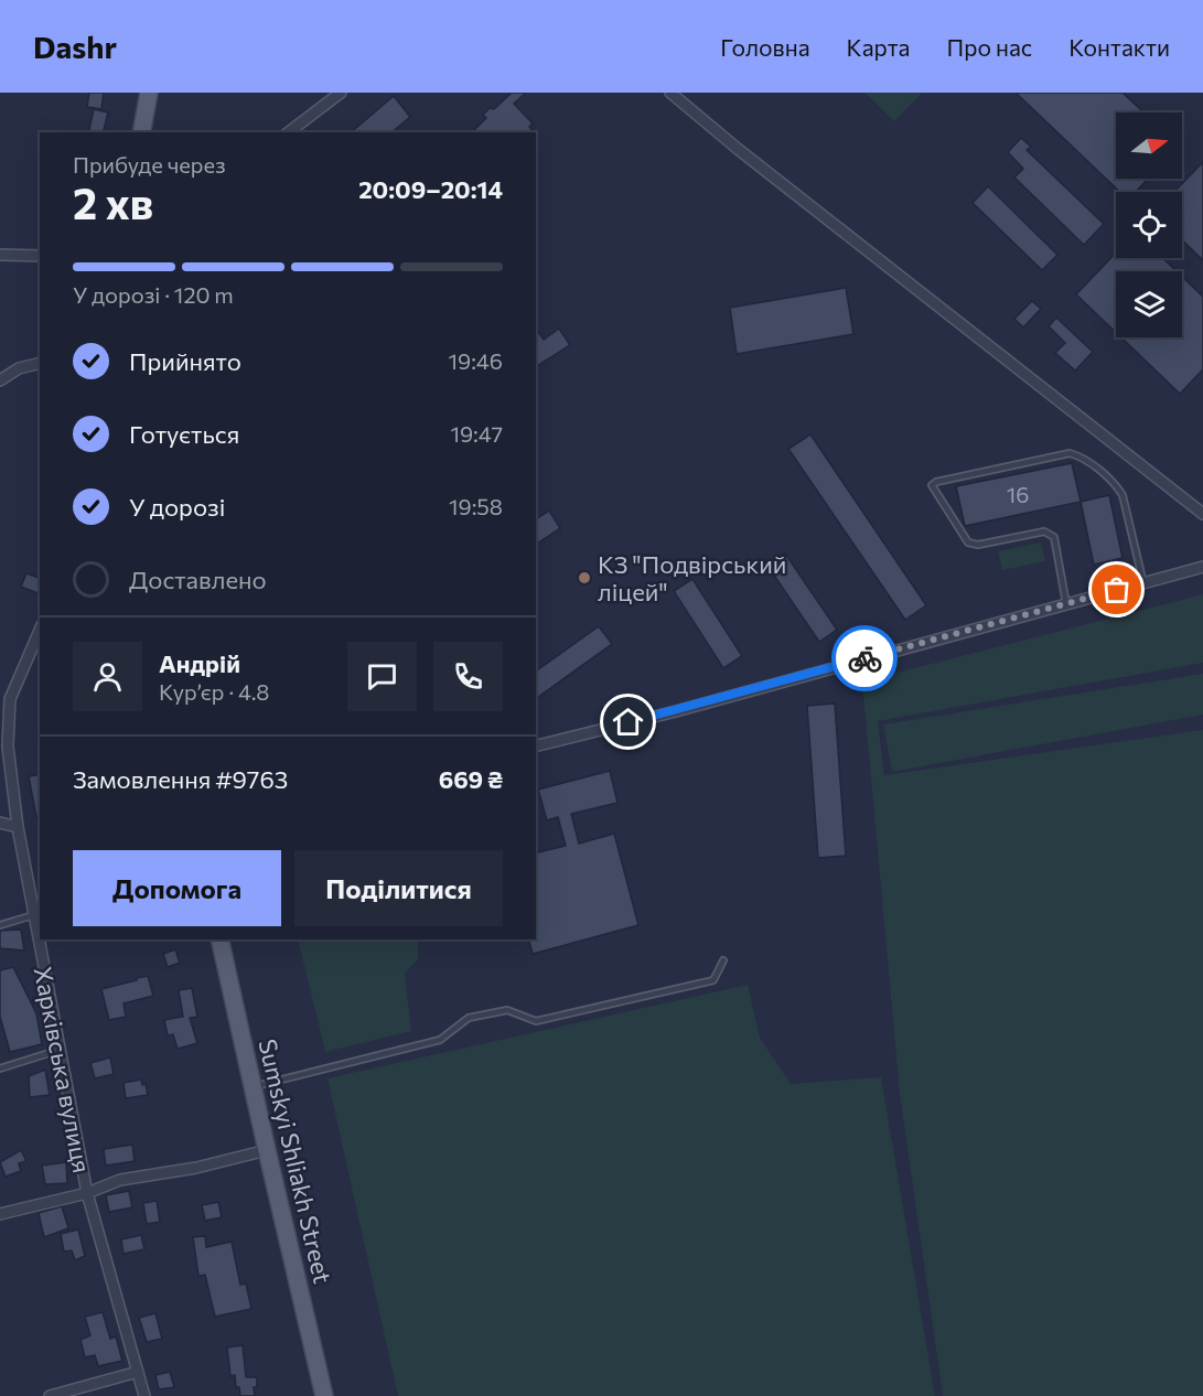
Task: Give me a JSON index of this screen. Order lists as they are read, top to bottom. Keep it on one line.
{"streets":{"main road":["Sumskyi Shliakh Street"],"street":["Харківська вулиця"]},"places":["КЗ \"Подвірський ліцей\""],"house_numbers":["16"],"north":"right","page":{"header":"Dashr","nav":["Головна","Карта","Про нас","Контакти"],"heading":["2 хв","Прибуде через","20:09–20:14"],"panel":["Андрій","Кур’єр · 4.8","Замовлення #9763","669 ₴"],"bar":"У дорозі · 120 m","list":[["Прийнято","19:46"],["Готується","19:47"],["У дорозі","19:58"],"Доставлено"],"buttons":["Допомога","Поділитися"]}}
